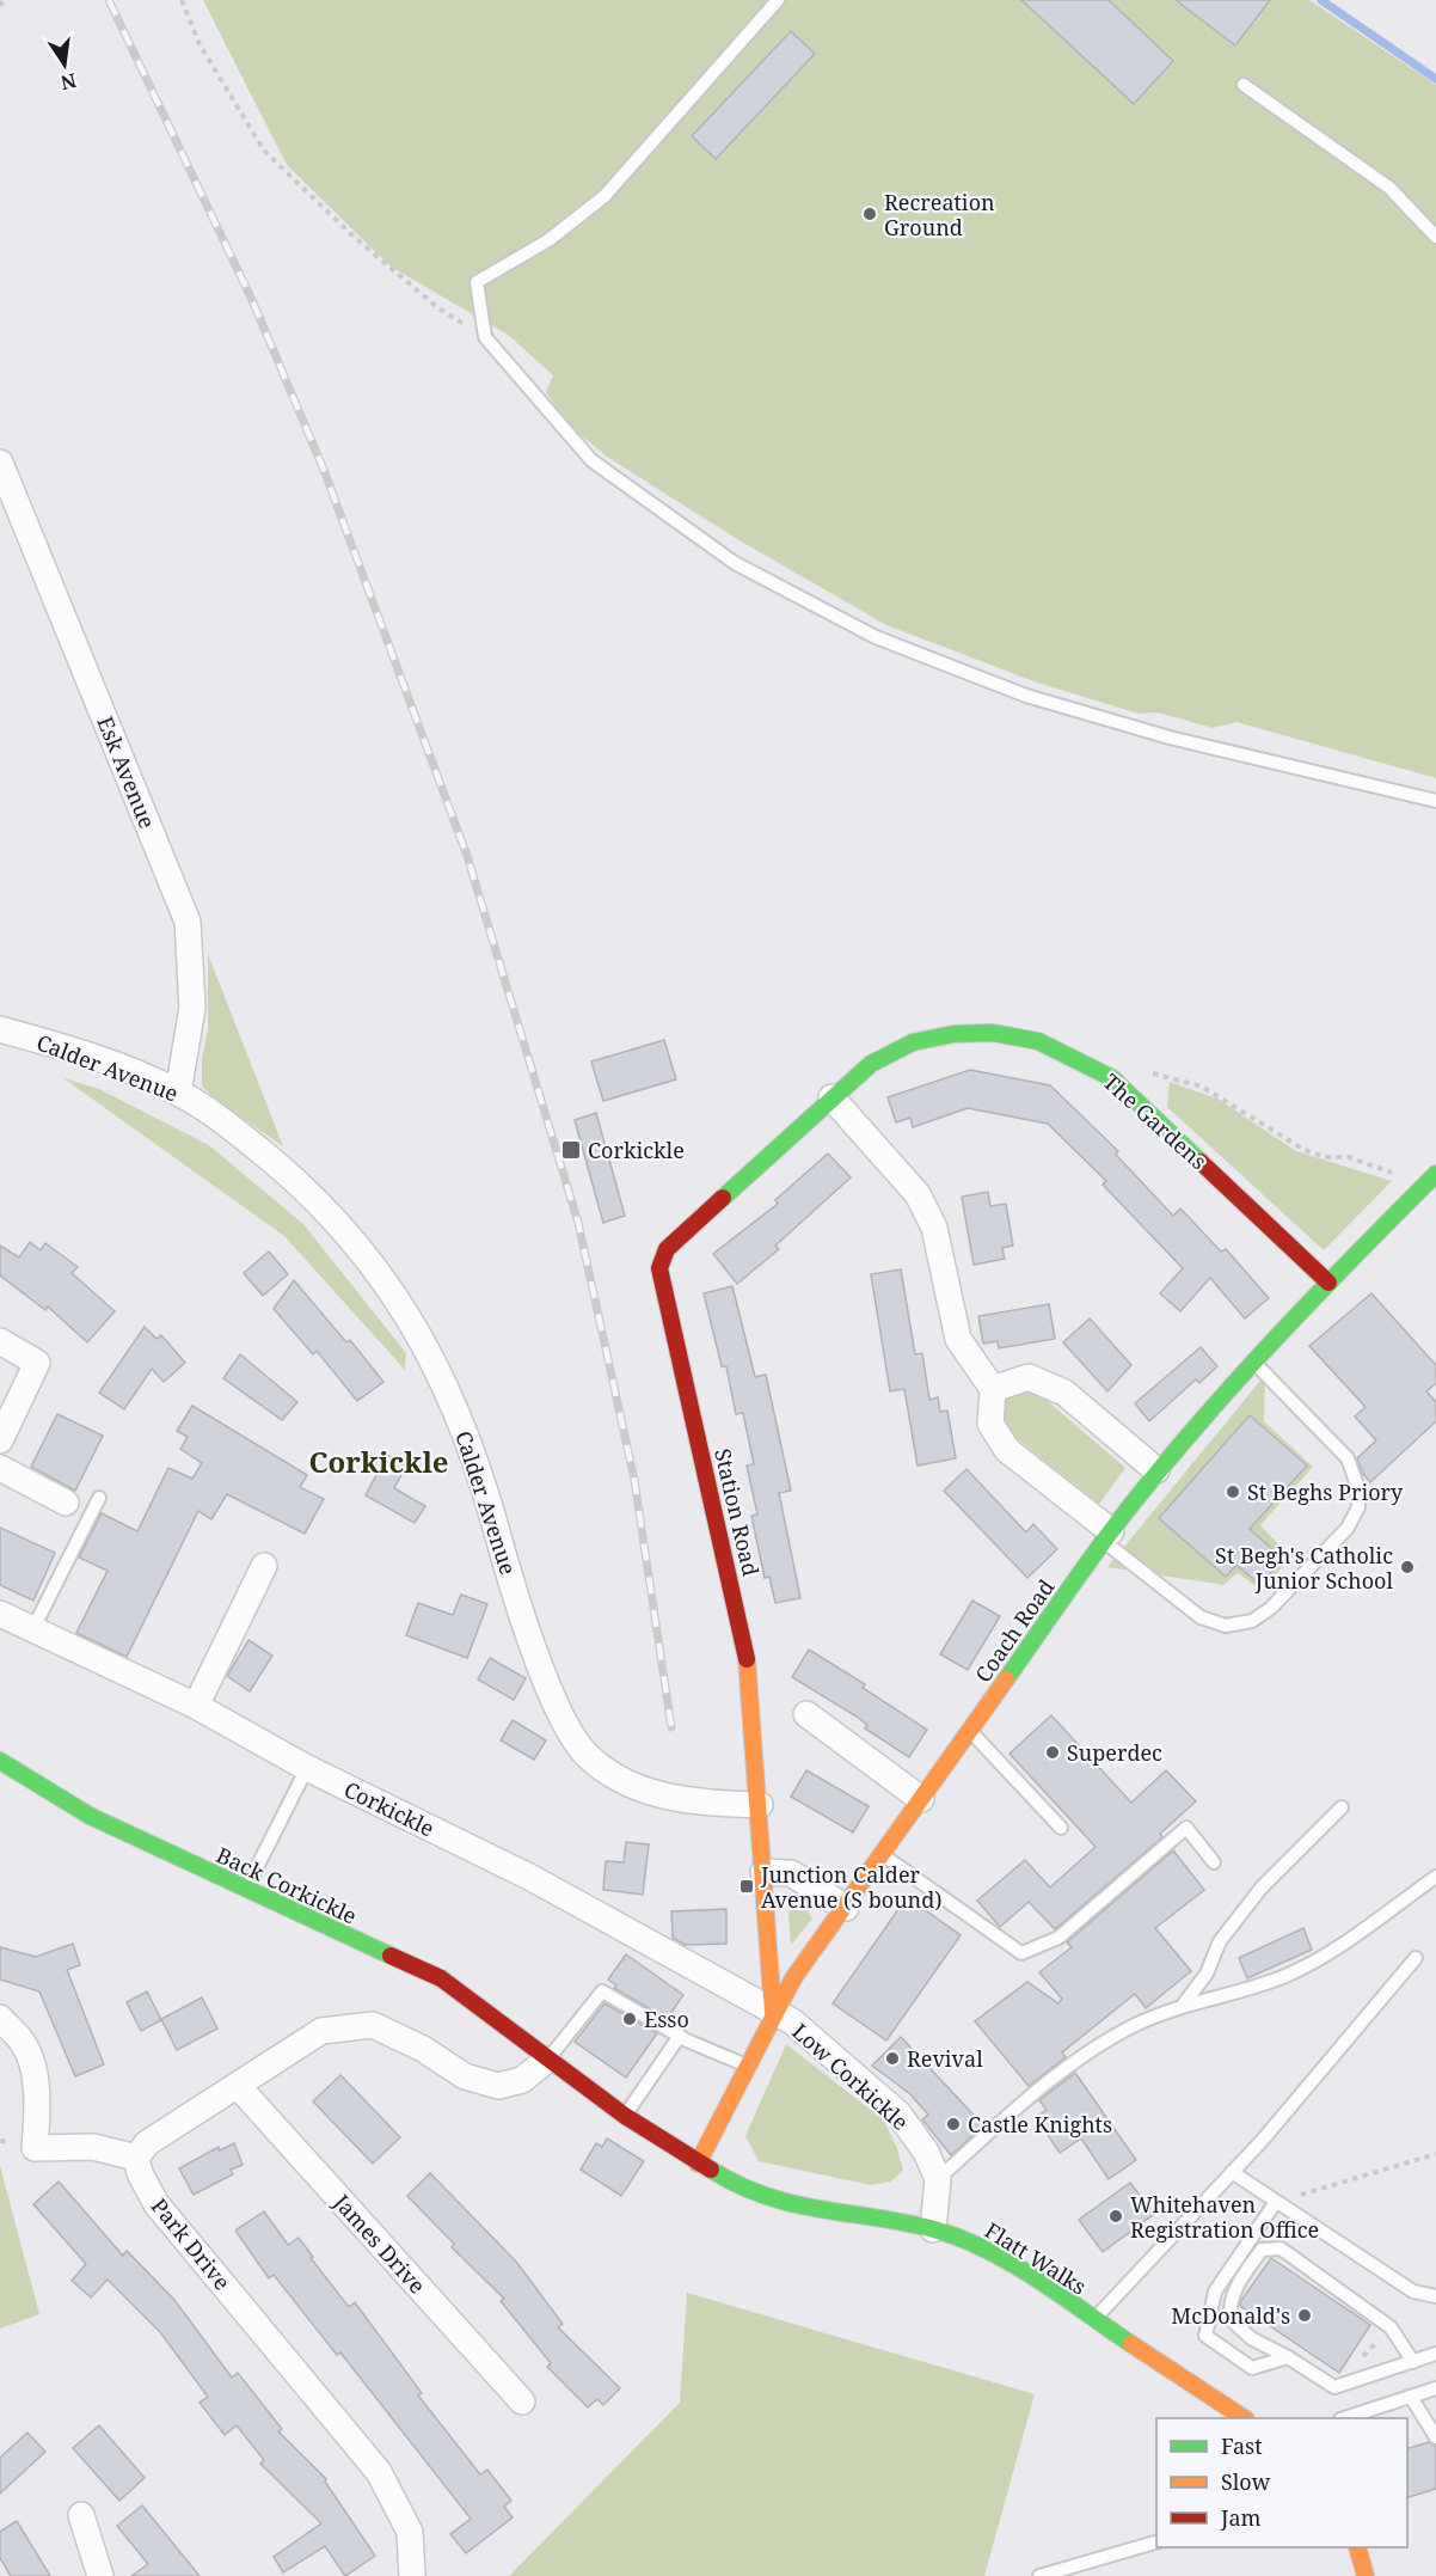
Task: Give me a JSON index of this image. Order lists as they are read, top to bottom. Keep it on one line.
{"streets":{"street":["Esk Avenue","Calder Avenue","The Gardens","Station Road","Coach Road","Corkickle","Back Corkickle","Low Corkickle","Park Drive","James Drive","Flatt Walks"]},"crossings":[["Esk Avenue","Calder Avenue"],["Calder Avenue","Station Road"],["The Gardens","Station Road"],["The Gardens","Coach Road"],["Station Road","Coach Road"],["Station Road","Corkickle"],["Station Road","Low Corkickle"],["Coach Road","Corkickle"],["Coach Road","Low Corkickle"],["Coach Road","Flatt Walks"],["Corkickle","Low Corkickle"],["Low Corkickle","Flatt Walks"]],"districts":["Corkickle"],"places":{"other":["Recreation Ground","St Beghs Priory","St Begh's Catholic Junior School","Superdec","Esso","Revival","Castle Knights","Whitehaven Registration Office","McDonald's"],"transit":["Corkickle","Junction Calder Avenue (S bound)"]},"legend":["Fast","Slow","Jam"],"north":"bottom"}
